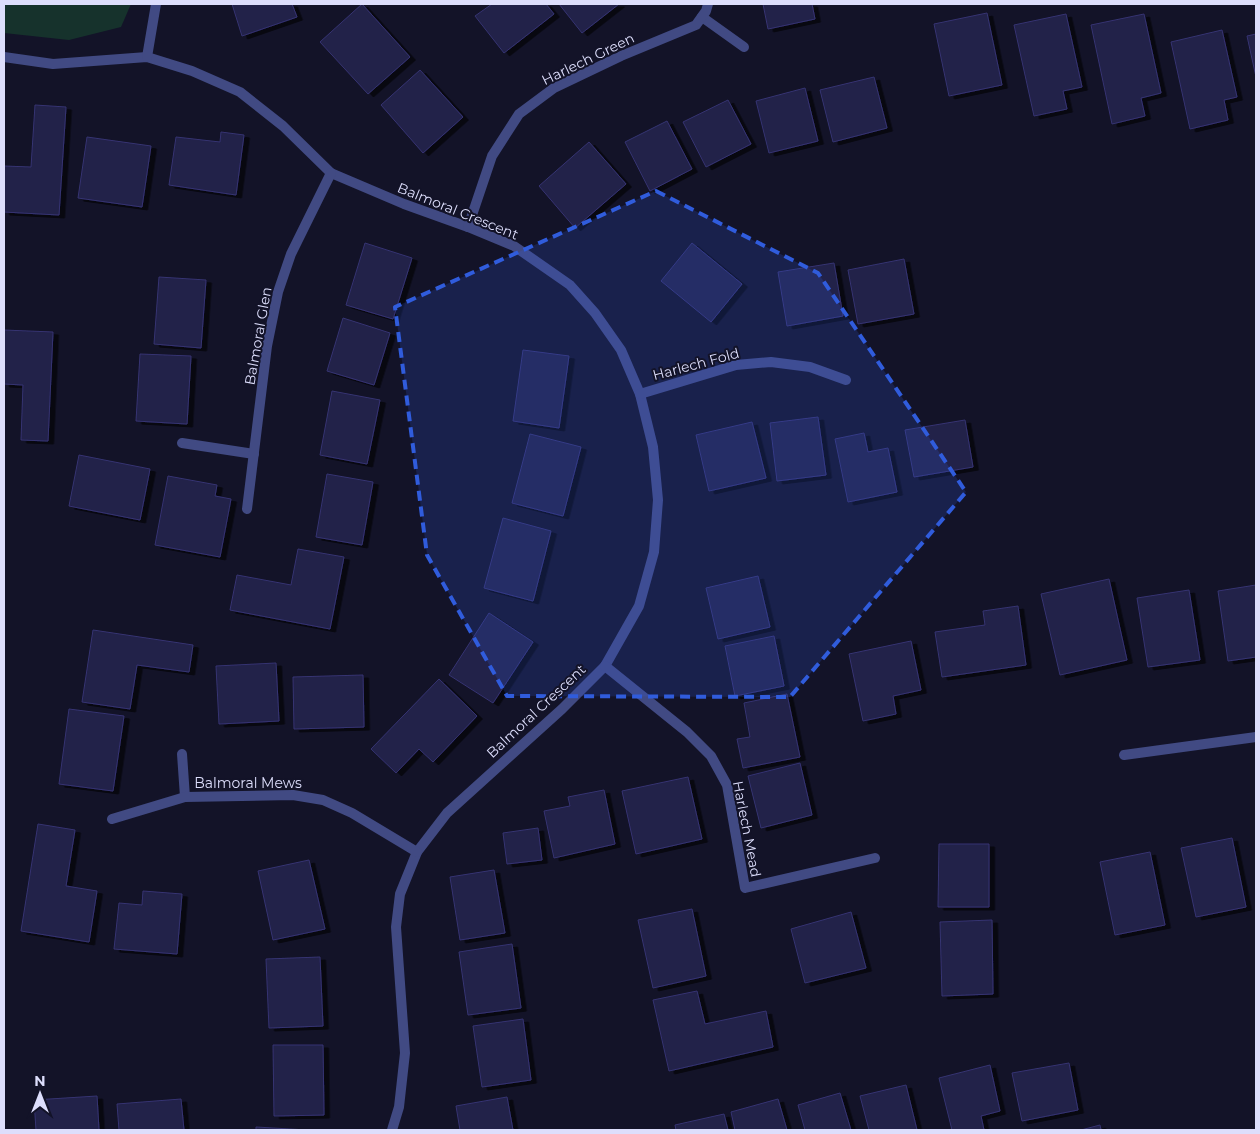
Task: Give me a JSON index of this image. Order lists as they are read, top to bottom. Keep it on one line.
{"streets":{"street":["Harlech Green","Balmoral Crescent","Balmoral Glen","Harlech Fold","Balmoral Mews","Harlech Mead"]},"crossings":[["Harlech Green","Balmoral Crescent"],["Balmoral Crescent","Balmoral Glen"],["Balmoral Crescent","Harlech Fold"],["Balmoral Crescent","Balmoral Mews"],["Balmoral Crescent","Harlech Mead"]],"north":"top"}
